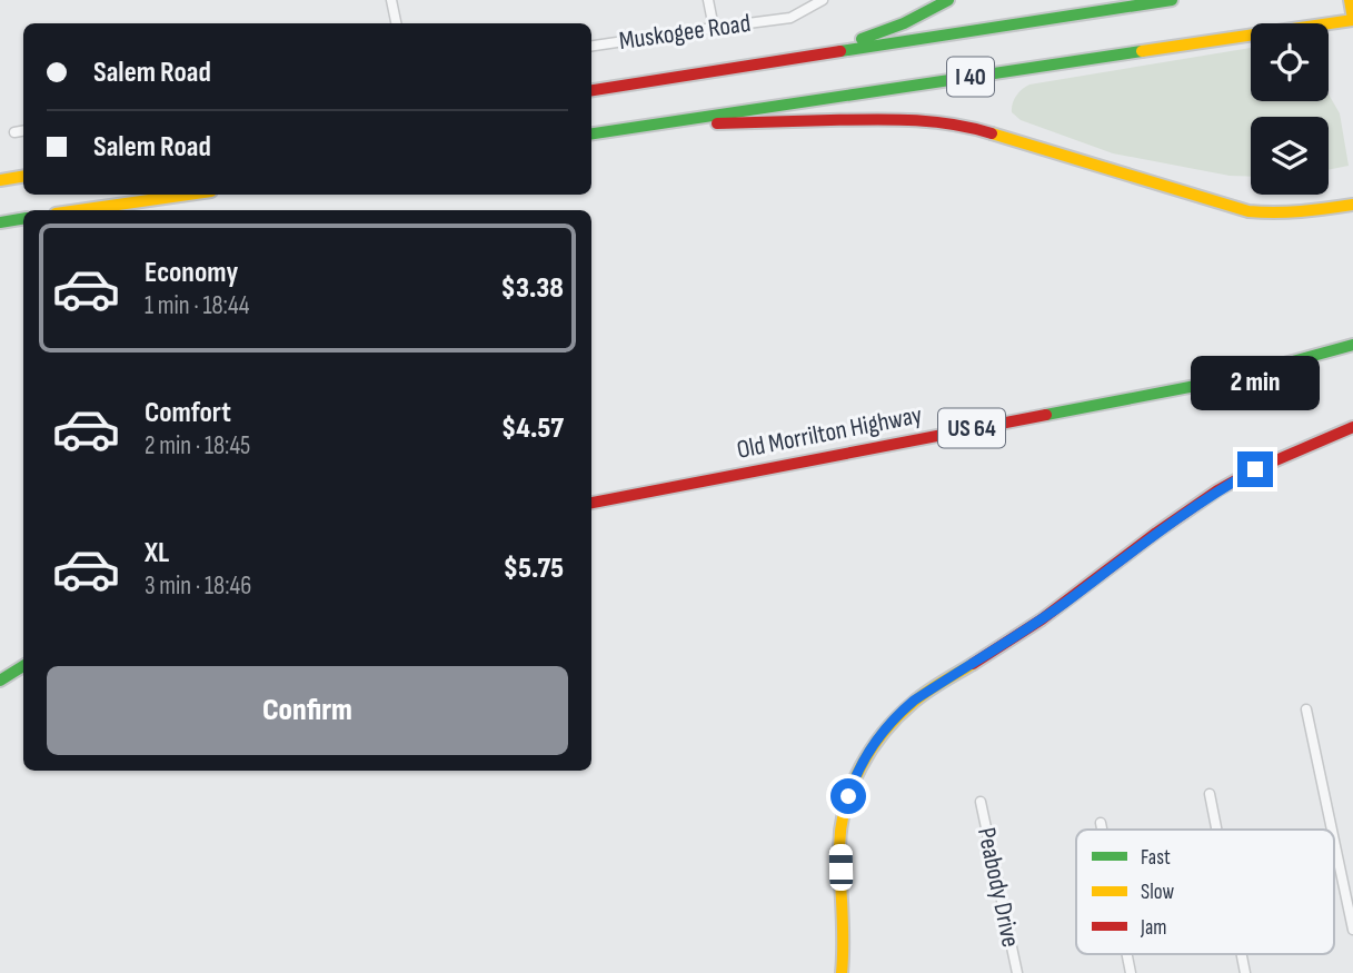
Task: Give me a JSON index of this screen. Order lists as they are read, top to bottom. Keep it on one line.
{"streets":{"main road":["I 40","US 64","Old Morrilton Highway"],"street":["Muskogee Road","Peabody Drive"]},"legend":["Fast","Slow","Jam"],"page":{"banner":["Salem Road","Salem Road"],"list":[{"name":"Economy","note":"1 min · 18:44","value":"$3.38"},{"name":"Comfort","note":"2 min · 18:45","value":"$4.57"},{"name":"XL","note":"3 min · 18:46","value":"$5.75"}],"bubble":"2 min","buttons":"Confirm"}}
